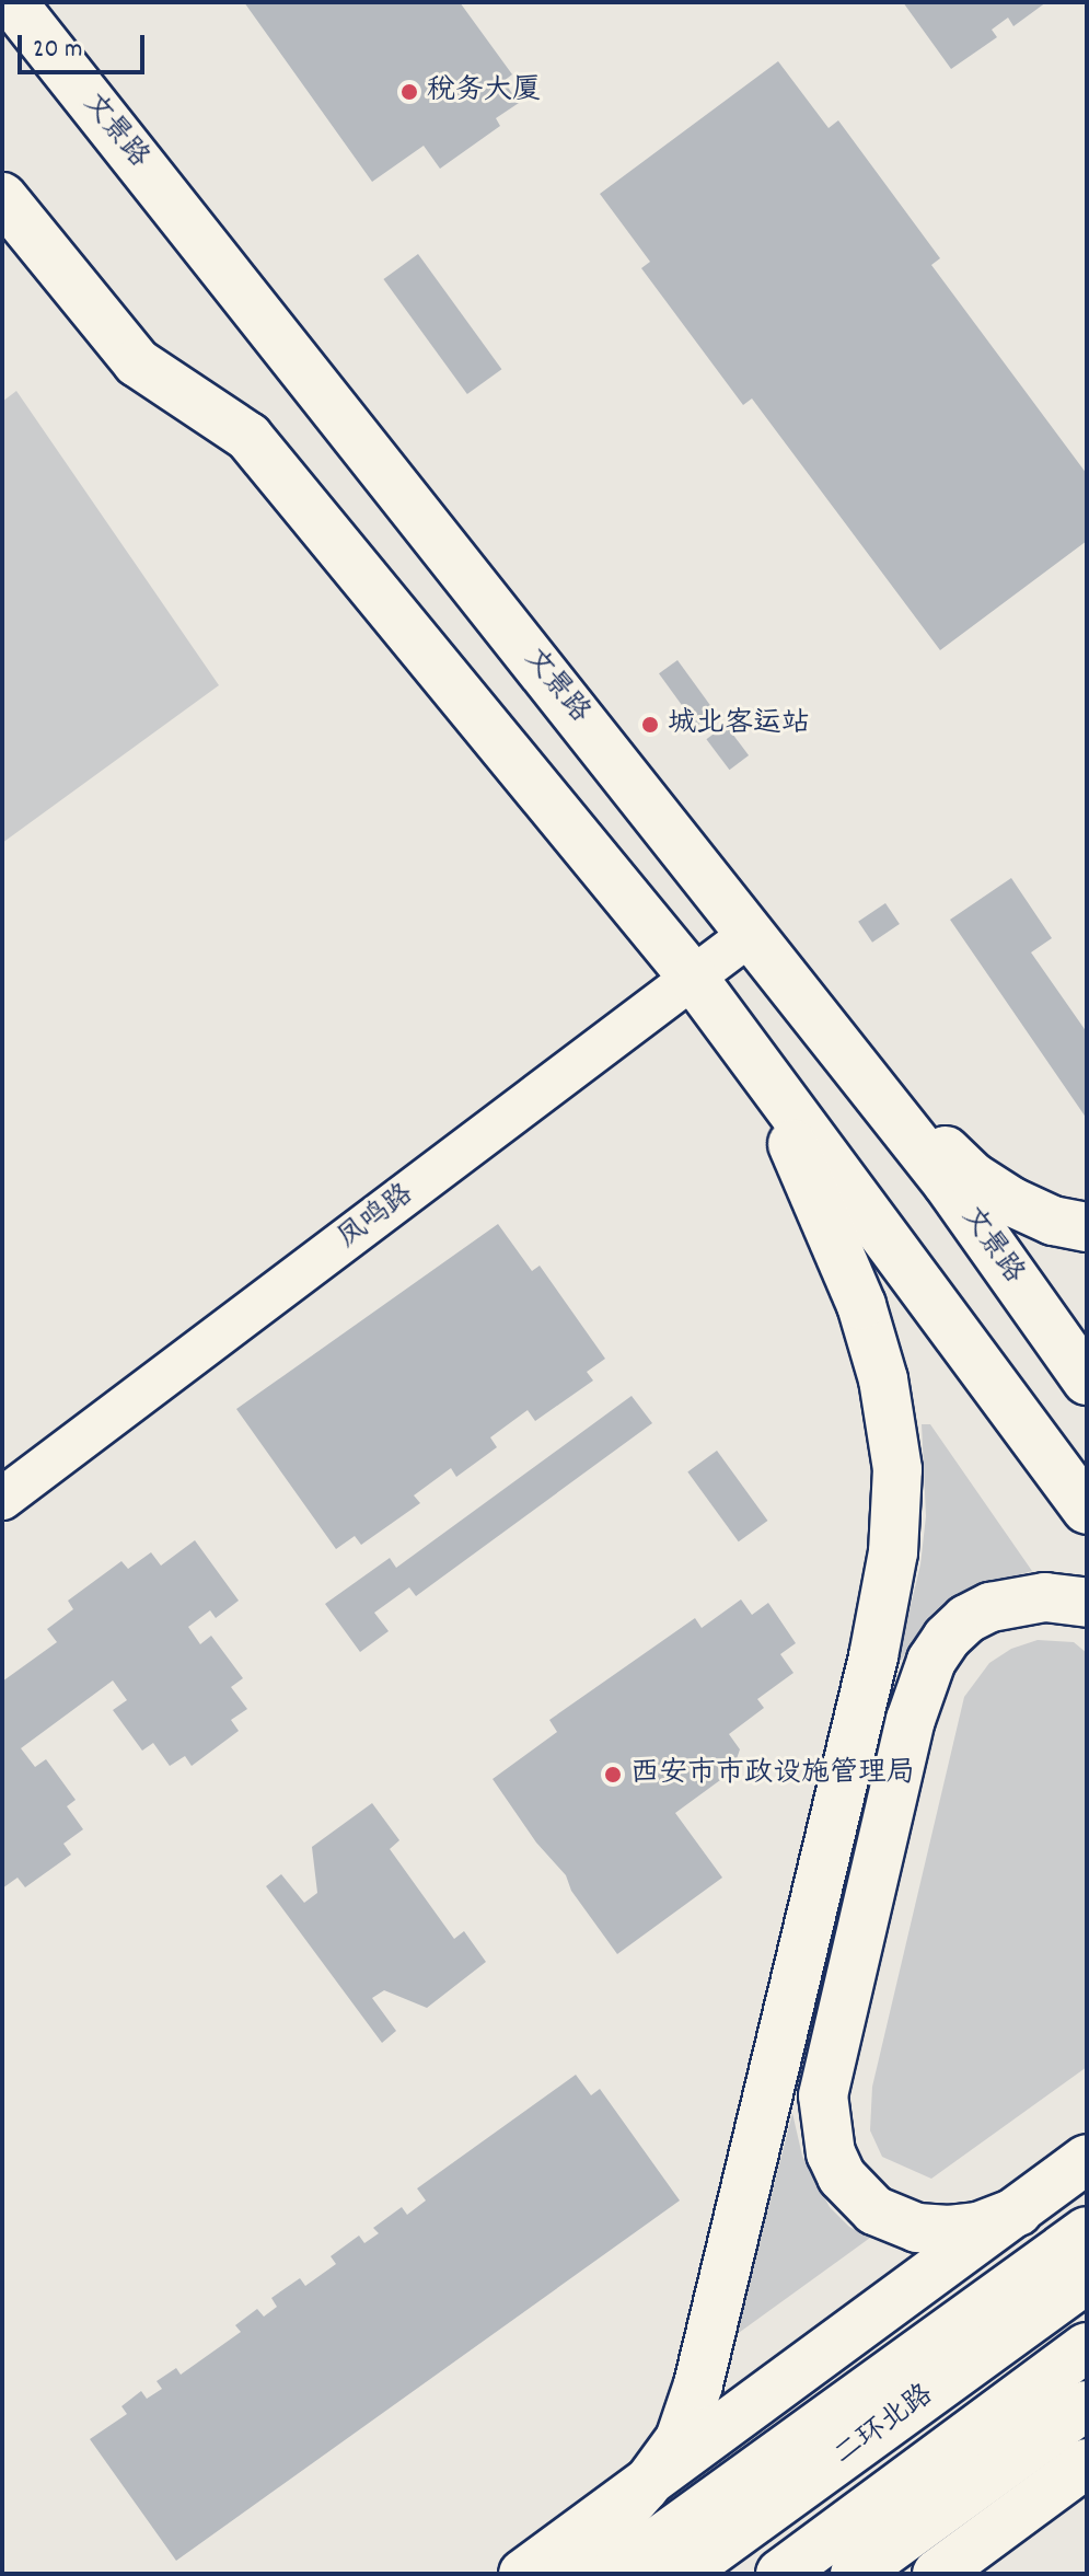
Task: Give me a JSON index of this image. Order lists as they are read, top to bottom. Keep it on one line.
{"streets":{"main road":["文景路","二环北路"],"street":["凤鸣路"]},"crossings":[["文景路","凤鸣路"]],"places":["税务大厦","城北客运站","西安市市政设施管理局"],"scale_bar":"20 m"}
